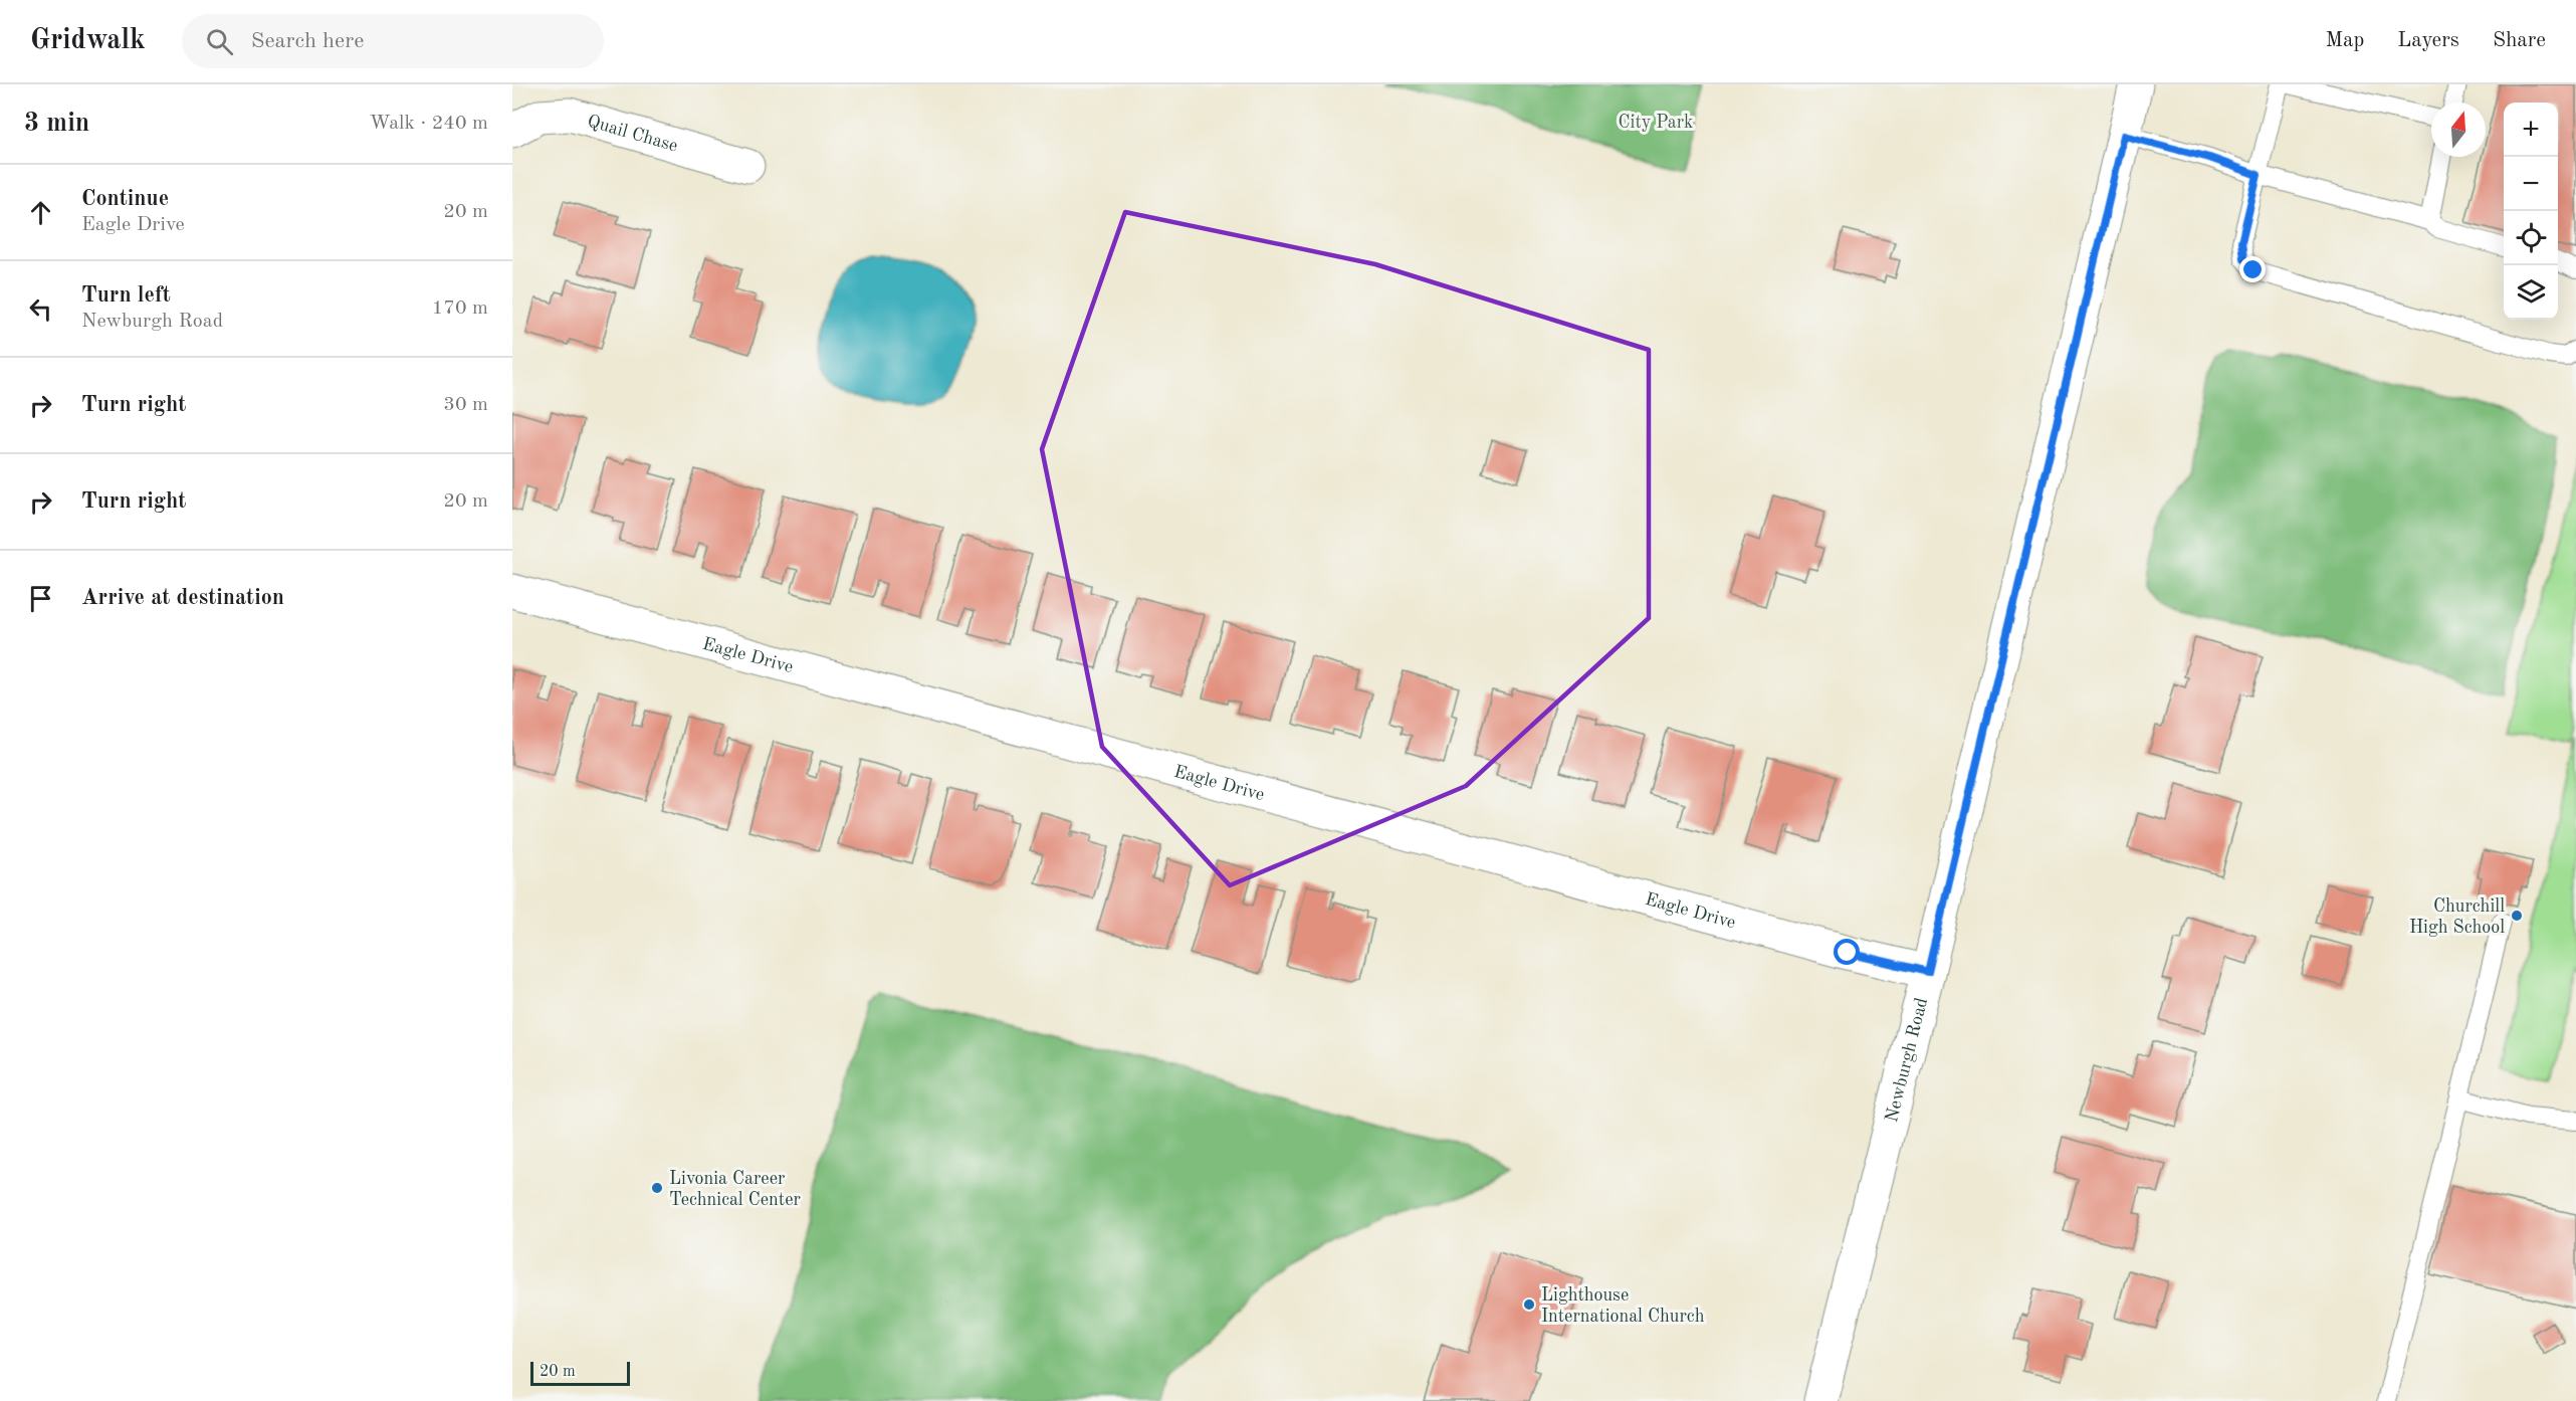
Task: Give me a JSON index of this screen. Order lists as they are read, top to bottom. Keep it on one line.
{"streets":{"street":["Quail Chase","Eagle Drive","Newburgh Road"]},"crossings":[["Eagle Drive","Newburgh Road"]],"parks":["City Park"],"places":["Churchill High School","Livonia Career Technical Center","Lighthouse International Church"],"scale_bar":"20 m","north":"top","page":{"header":"Gridwalk","search":"Search here","nav":["Map","Layers","Share"],"heading":["3 min","Walk · 240 m"],"map_buttons":["+","−"],"list":[["Continue","Eagle Drive","20 m"],["Turn left","Newburgh Road","170 m"],["Turn right","30 m"],["Turn right","20 m"],"Arrive at destination"],"scale":"20 m"}}
